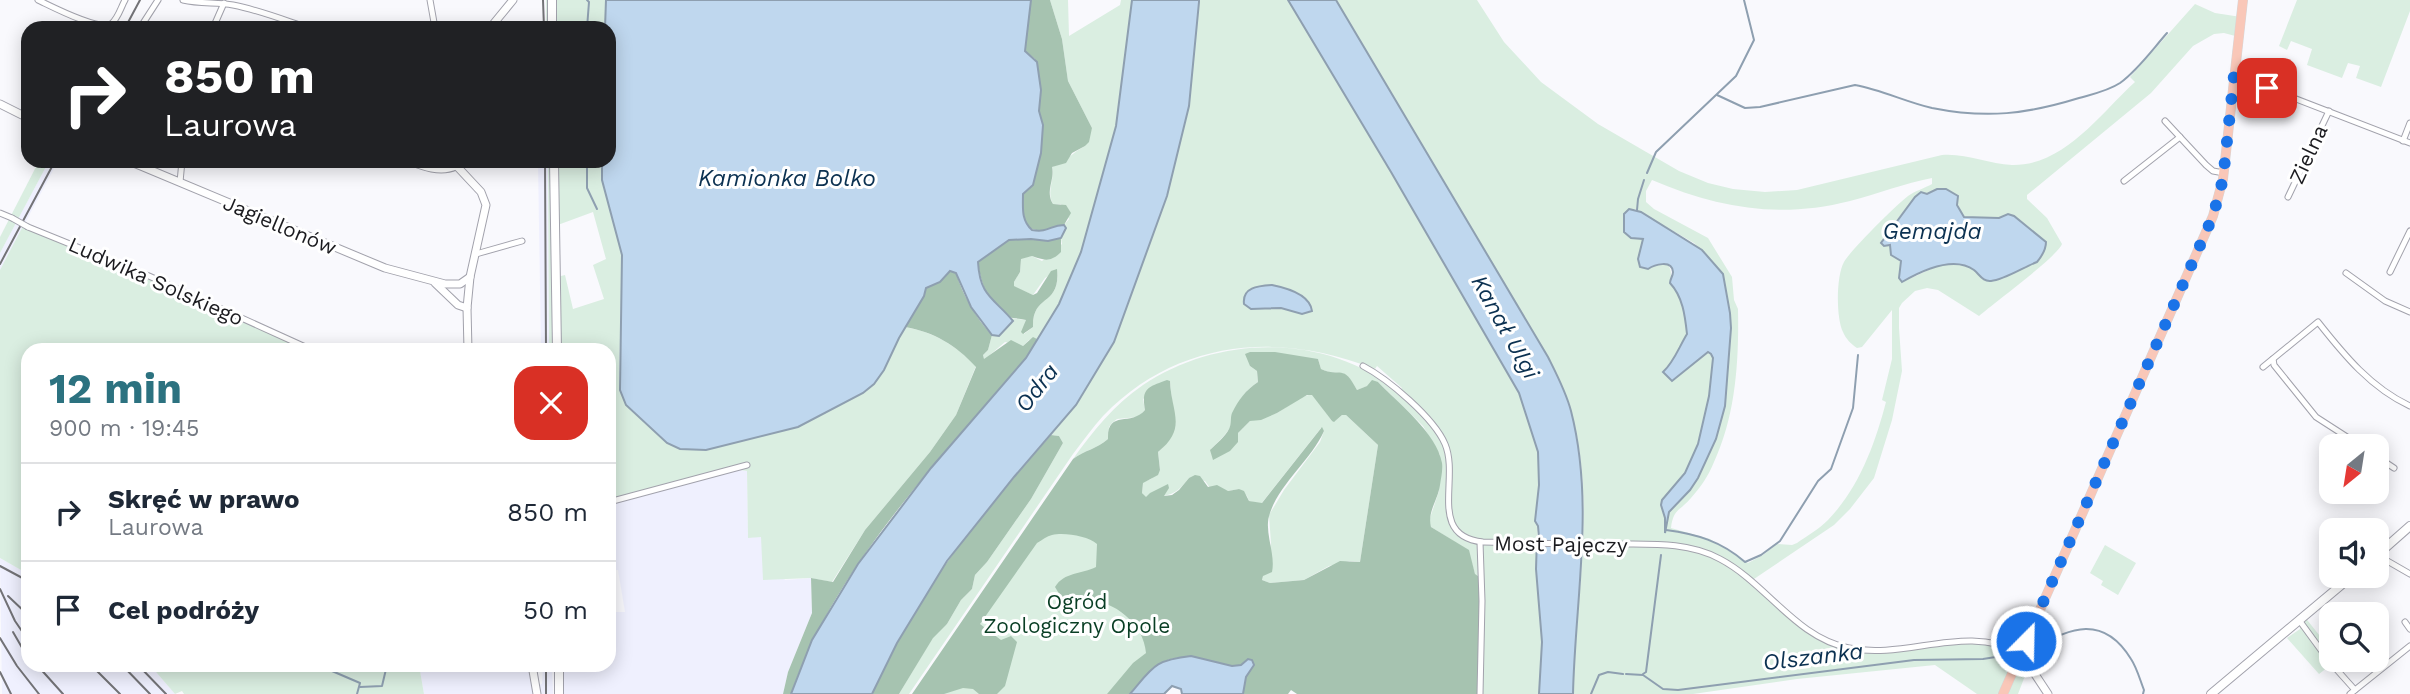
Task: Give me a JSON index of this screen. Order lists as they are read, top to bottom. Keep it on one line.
{"streets":{"street":["Zielna","Jagiellonów","Ludwika Solskiego","Most Pajęczy"]},"water":["Kamionka Bolko","Gemajda","Kanał Ulgi","Odra","Olszanka"],"parks":["Ogród Zoologiczny Opole"],"north":"bottom left","page":{"turn":["850 m","Laurowa"],"heading":["12 min","900 m · 19:45"],"list":[{"name":"Skręć w prawo","note":"Laurowa","value":"850 m"},{"name":"Cel podróży","value":"50 m"}]}}
